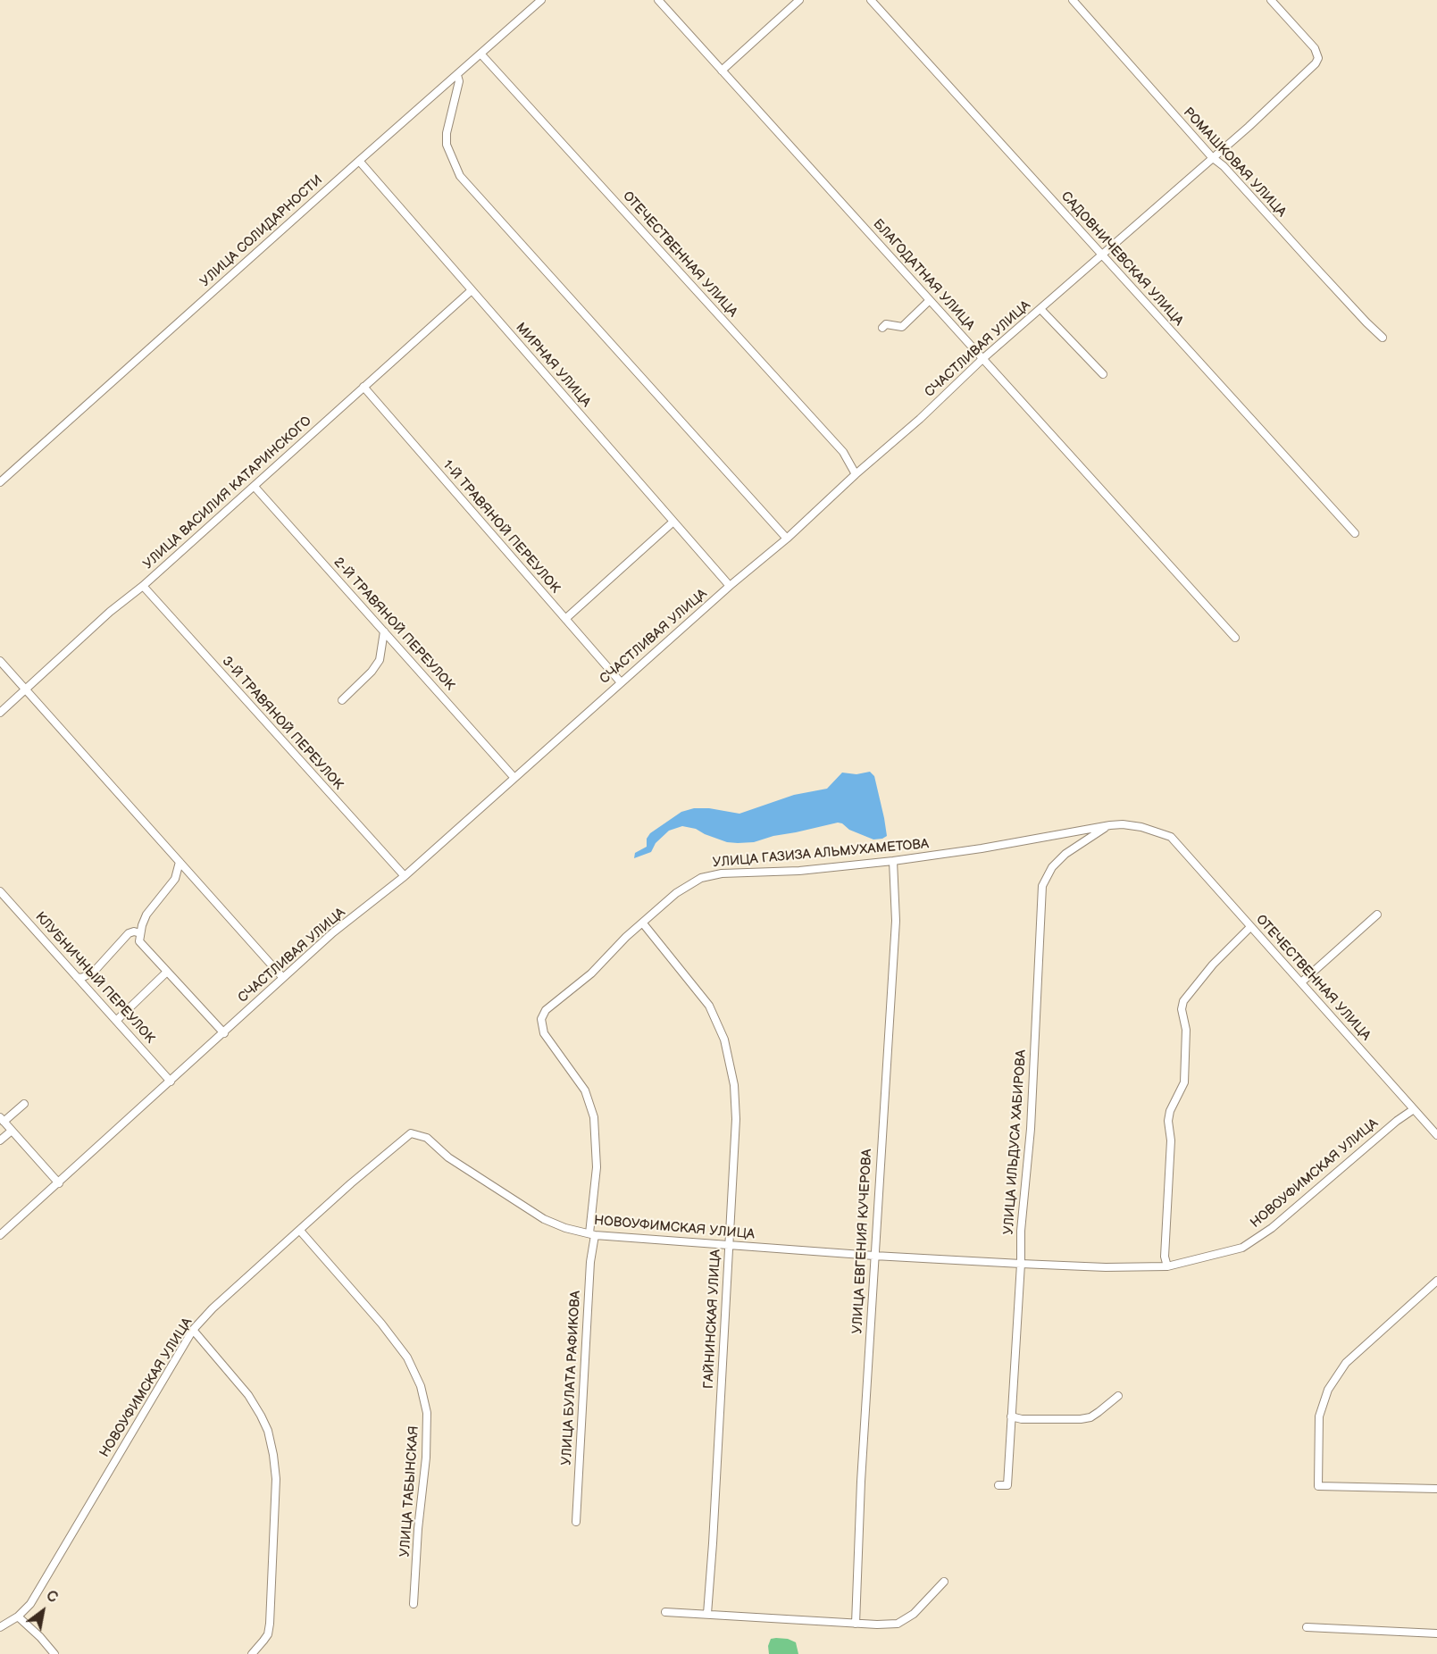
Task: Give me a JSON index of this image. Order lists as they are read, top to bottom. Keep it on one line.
{"streets":{"street":["РОМАШКОВАЯ УЛИЦА","УЛИЦА СОЛИДАРНОСТИ","ОТЕЧЕСТВЕННАЯ УЛИЦА","САДОВНИЧЕВСКАЯ УЛИЦА","БЛАГОДАТНАЯ УЛИЦА","СЧАСТЛИВАЯ УЛИЦА","МИРНАЯ УЛИЦА","УЛИЦА ВАСИЛИЯ КАТАРИНСКОГО","1-Й ТРАВЯНОЙ ПЕРЕУЛОК","2-Й ТРАВЯНОЙ ПЕРЕУЛОК","3-Й ТРАВЯНОЙ ПЕРЕУЛОК","УЛИЦА ГАЗИЗА АЛЬМУХАМЕТОВА","КЛУБНИЧНЫЙ ПЕРЕУЛОК","УЛИЦА ИЛЬДУСА ХАБИРОВА","НОВОУФИМСКАЯ УЛИЦА","УЛИЦА ЕВГЕНИЯ КУЧЕРОВА","ГАЙНИНСКАЯ УЛИЦА","УЛИЦА БУЛАТА РАФИКОВА","УЛИЦА ТАБЫНСКАЯ"]},"crossings":[["РОМАШКОВАЯ УЛИЦА","СЧАСТЛИВАЯ УЛИЦА"],["УЛИЦА СОЛИДАРНОСТИ","ОТЕЧЕСТВЕННАЯ УЛИЦА"],["УЛИЦА СОЛИДАРНОСТИ","МИРНАЯ УЛИЦА"],["ОТЕЧЕСТВЕННАЯ УЛИЦА","СЧАСТЛИВАЯ УЛИЦА"],["ОТЕЧЕСТВЕННАЯ УЛИЦА","УЛИЦА ГАЗИЗА АЛЬМУХАМЕТОВА"],["ОТЕЧЕСТВЕННАЯ УЛИЦА","НОВОУФИМСКАЯ УЛИЦА"],["САДОВНИЧЕВСКАЯ УЛИЦА","СЧАСТЛИВАЯ УЛИЦА"],["БЛАГОДАТНАЯ УЛИЦА","СЧАСТЛИВАЯ УЛИЦА"],["СЧАСТЛИВАЯ УЛИЦА","МИРНАЯ УЛИЦА"],["СЧАСТЛИВАЯ УЛИЦА","1-Й ТРАВЯНОЙ ПЕРЕУЛОК"],["СЧАСТЛИВАЯ УЛИЦА","2-Й ТРАВЯНОЙ ПЕРЕУЛОК"],["СЧАСТЛИВАЯ УЛИЦА","3-Й ТРАВЯНОЙ ПЕРЕУЛОК"],["СЧАСТЛИВАЯ УЛИЦА","КЛУБНИЧНЫЙ ПЕРЕУЛОК"],["МИРНАЯ УЛИЦА","УЛИЦА ВАСИЛИЯ КАТАРИНСКОГО"],["УЛИЦА ВАСИЛИЯ КАТАРИНСКОГО","1-Й ТРАВЯНОЙ ПЕРЕУЛОК"],["УЛИЦА ВАСИЛИЯ КАТАРИНСКОГО","2-Й ТРАВЯНОЙ ПЕРЕУЛОК"],["УЛИЦА ВАСИЛИЯ КАТАРИНСКОГО","3-Й ТРАВЯНОЙ ПЕРЕУЛОК"],["УЛИЦА ГАЗИЗА АЛЬМУХАМЕТОВА","УЛИЦА ИЛЬДУСА ХАБИРОВА"],["УЛИЦА ГАЗИЗА АЛЬМУХАМЕТОВА","УЛИЦА ЕВГЕНИЯ КУЧЕРОВА"],["УЛИЦА ГАЗИЗА АЛЬМУХАМЕТОВА","ГАЙНИНСКАЯ УЛИЦА"],["УЛИЦА ГАЗИЗА АЛЬМУХАМЕТОВА","УЛИЦА БУЛАТА РАФИКОВА"],["УЛИЦА ИЛЬДУСА ХАБИРОВА","НОВОУФИМСКАЯ УЛИЦА"],["НОВОУФИМСКАЯ УЛИЦА","УЛИЦА ЕВГЕНИЯ КУЧЕРОВА"],["НОВОУФИМСКАЯ УЛИЦА","ГАЙНИНСКАЯ УЛИЦА"],["НОВОУФИМСКАЯ УЛИЦА","УЛИЦА БУЛАТА РАФИКОВА"],["НОВОУФИМСКАЯ УЛИЦА","УЛИЦА ТАБЫНСКАЯ"],["ГАЙНИНСКАЯ УЛИЦА","УЛИЦА БУЛАТА РАФИКОВА"]],"north":"top right"}
